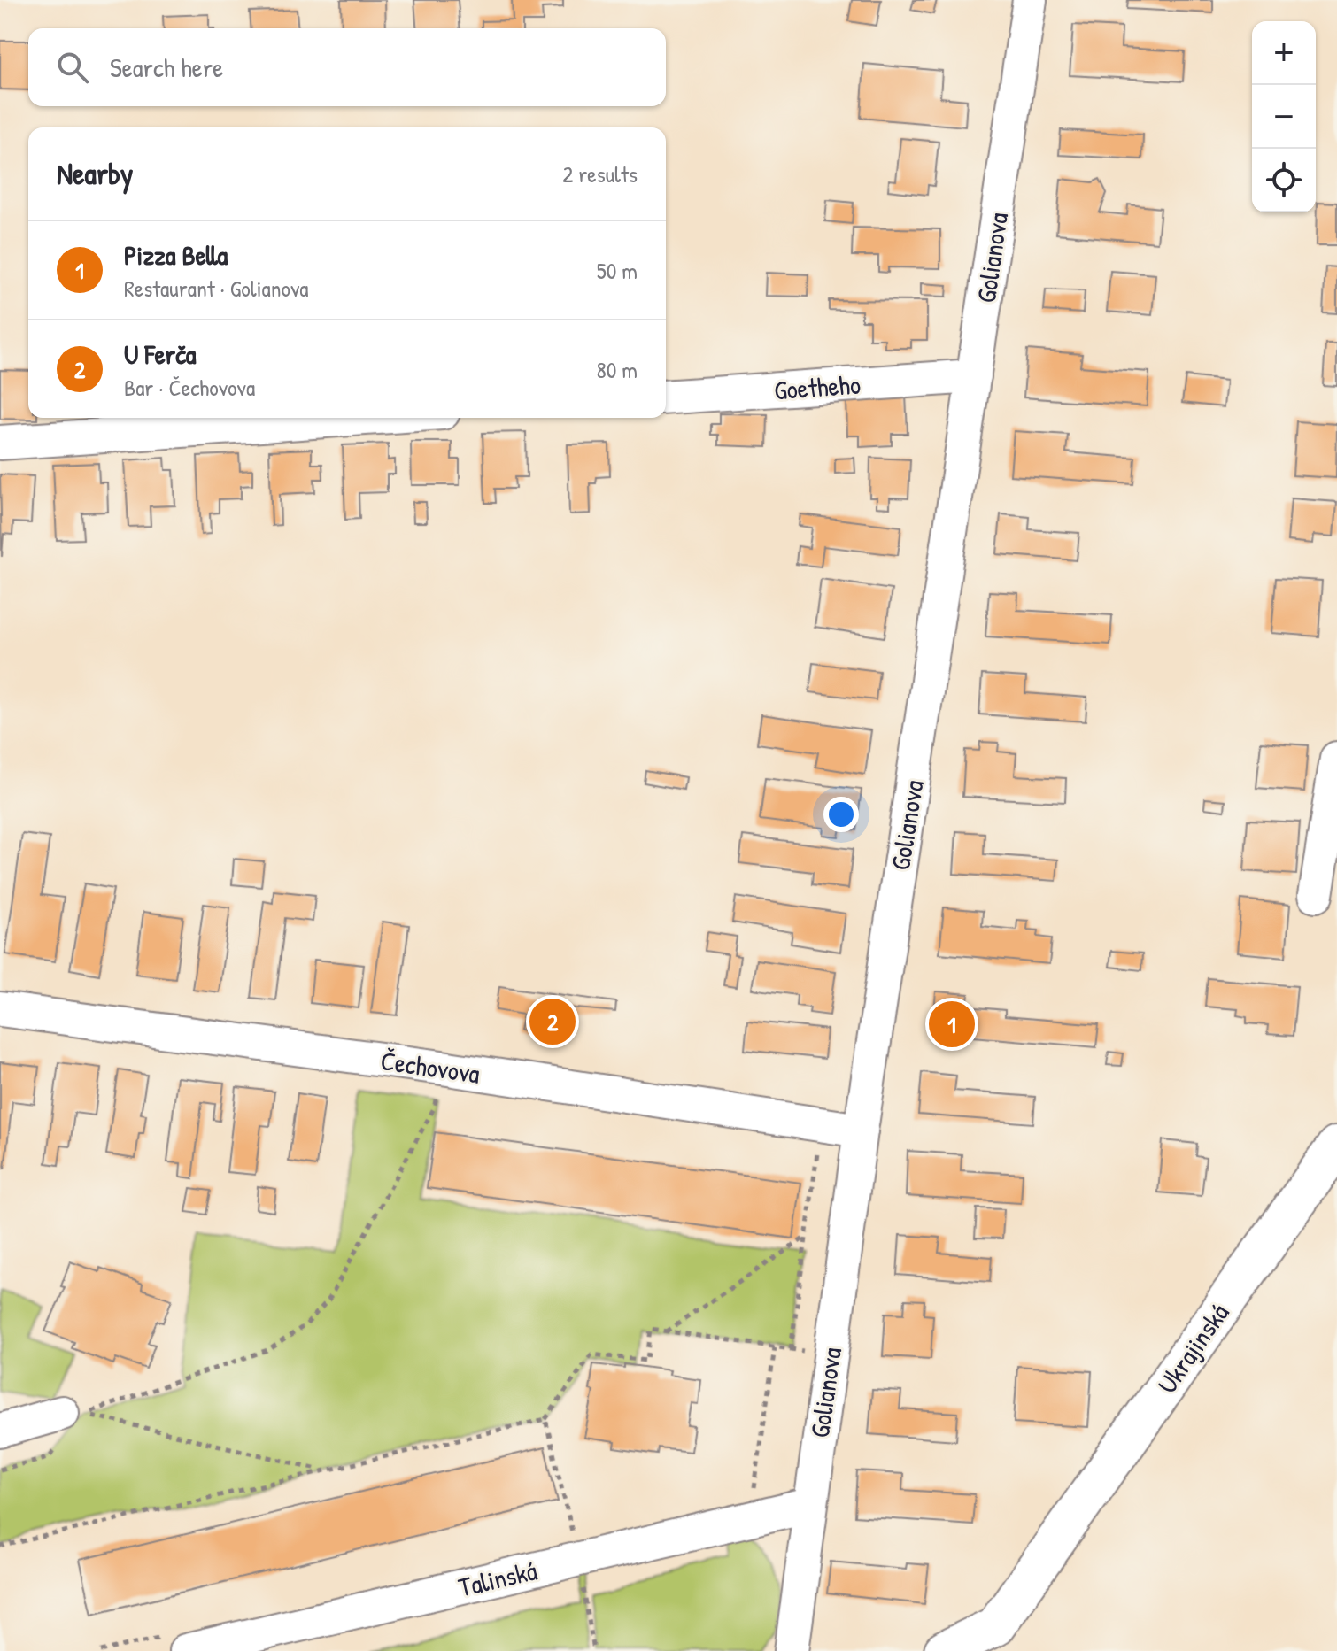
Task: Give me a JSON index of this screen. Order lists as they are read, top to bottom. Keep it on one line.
{"streets":{"main road":["Ukrajinská"],"street":["Golianova","Goetheho","Čechovova","Talinská"]},"crossings":[["Golianova","Goetheho"],["Golianova","Čechovova"],["Golianova","Talinská"]],"page":{"map_buttons":["+","−"],"search":"Search here","heading":["Nearby","2 results"],"list":[{"mark":"1","name":"Pizza Bella","note":"Restaurant · Golianova","value":"50 m"},{"mark":"2","name":"U Ferča","note":"Bar · Čechovova","value":"80 m"}],"pins":["2","1"]}}
